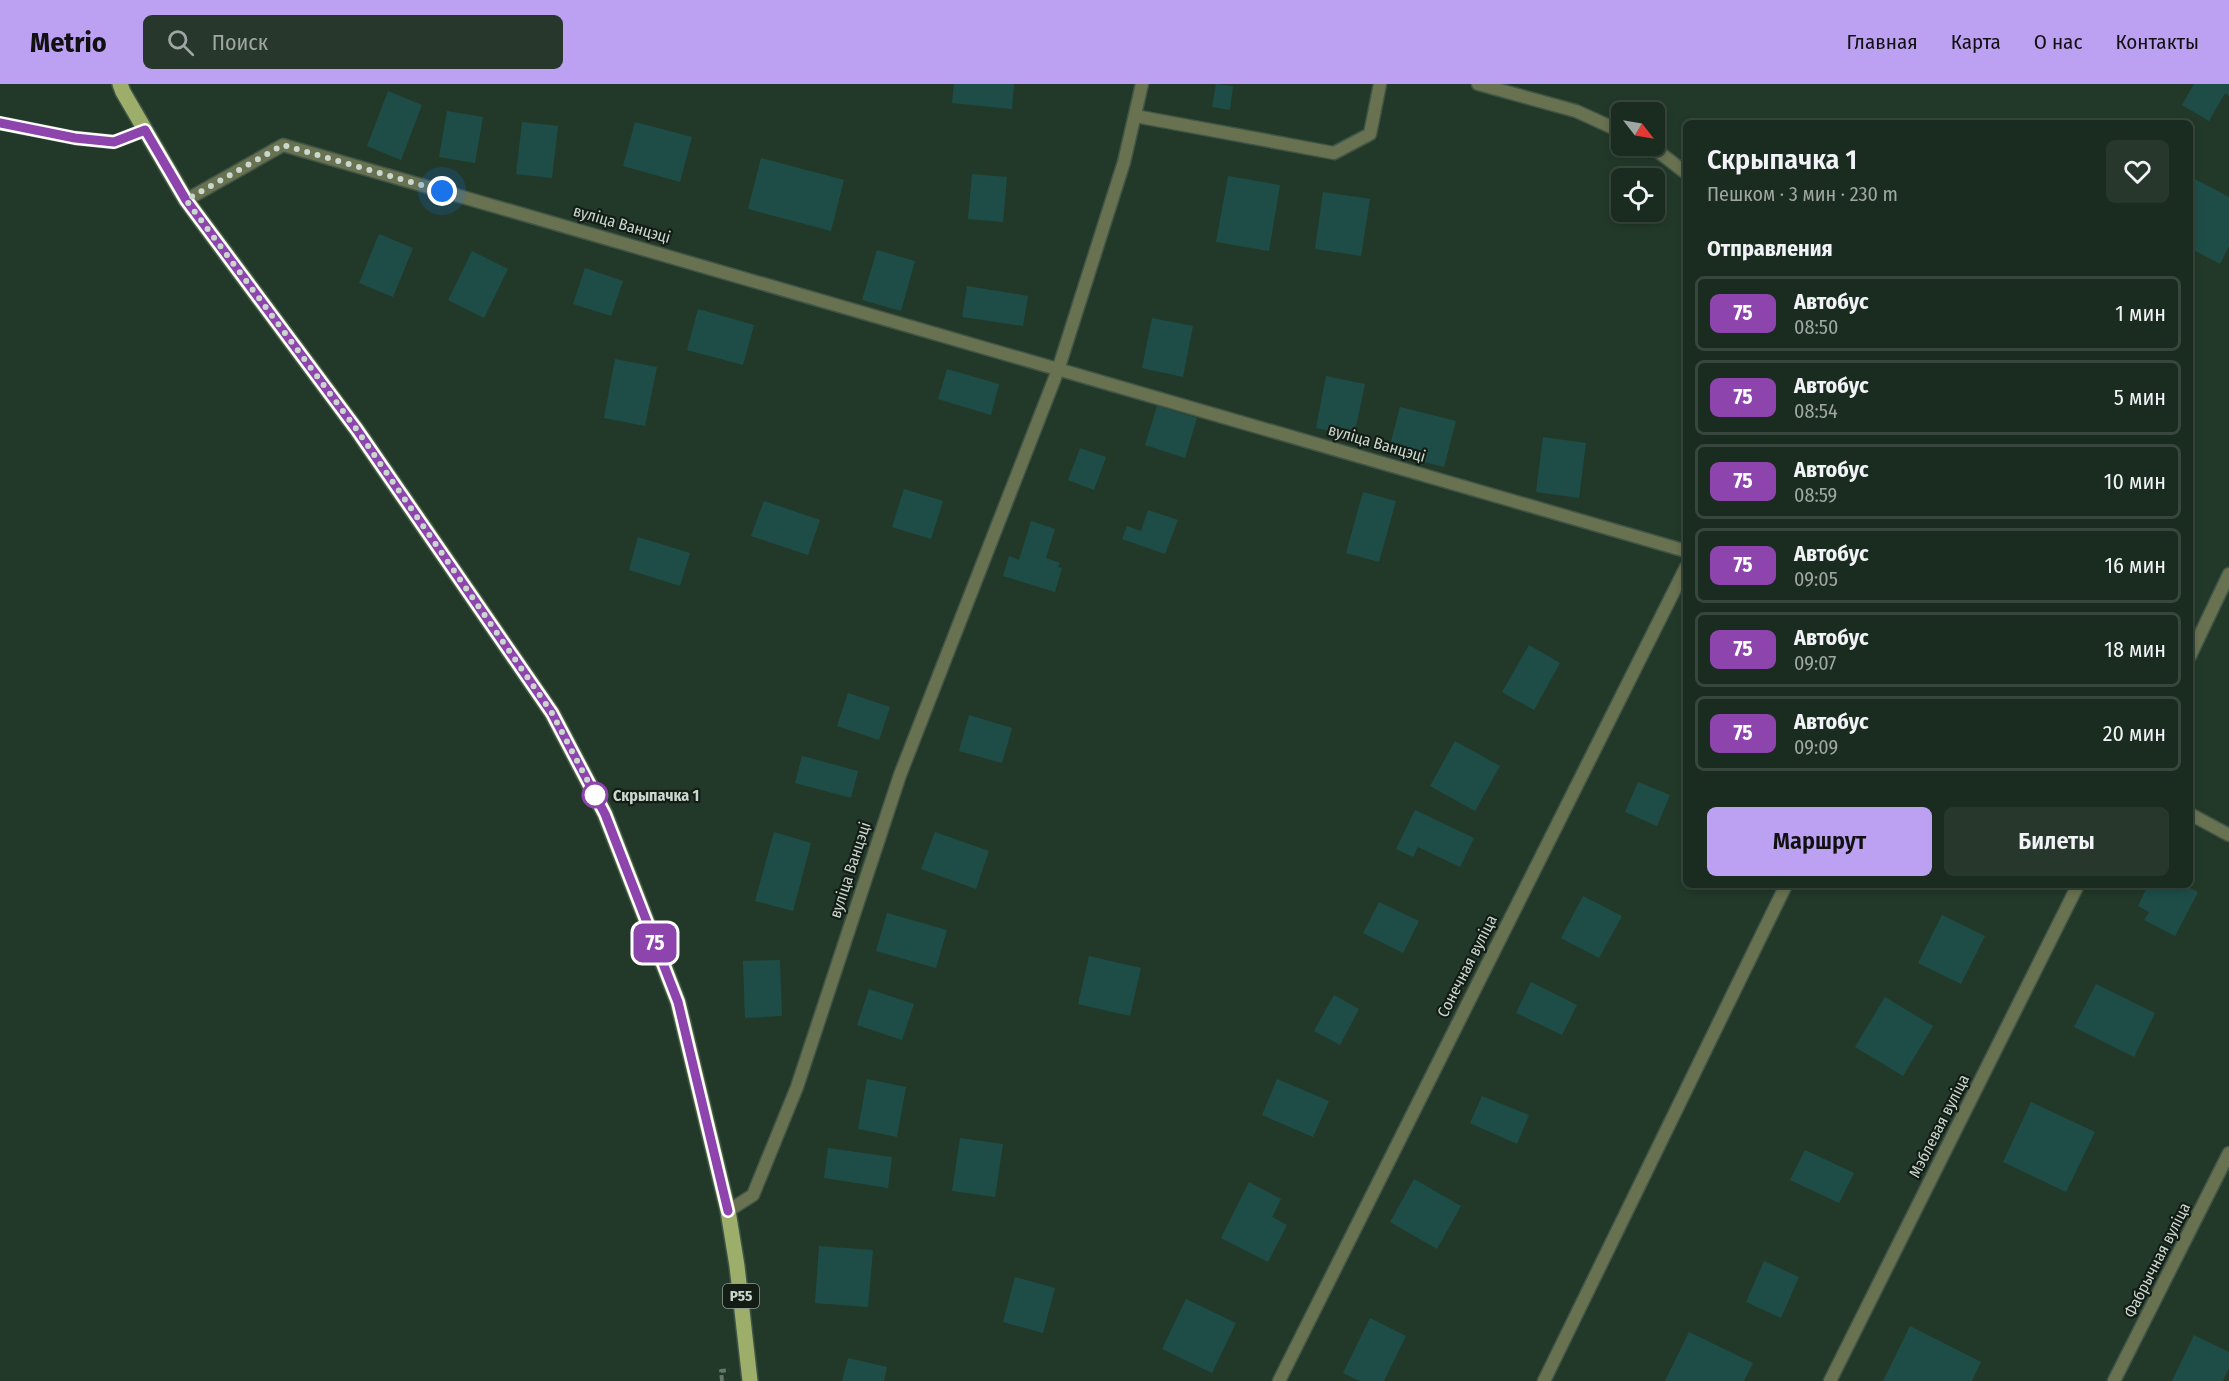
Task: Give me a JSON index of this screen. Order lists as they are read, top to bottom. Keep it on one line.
{"streets":{"main road":["Р55"],"street":["вуліца Ванцэці","Сонечная вуліца","Мэблевая вуліца","Фабрычная вуліца"]},"crossings":[["вуліца Ванцэці","Р55"]],"places":["Скрыпачка 1"],"lines":["bus line 75"],"north":"bottom right","page":{"header":"Metrio","search":"Поиск","nav":["Главная","Карта","О нас","Контакты"],"on_map":"75","heading":[["Скрыпачка 1","Пешком · 3 мин · 230 m"],"Отправления"],"list":[{"mark":"75","name":"Автобус","note":"08:50","value":"1 мин"},{"mark":"75","name":"Автобус","note":"08:54","value":"5 мин"},{"mark":"75","name":"Автобус","note":"08:59","value":"10 мин"},{"mark":"75","name":"Автобус","note":"09:05","value":"16 мин"},{"mark":"75","name":"Автобус","note":"09:07","value":"18 мин"},{"mark":"75","name":"Автобус","note":"09:09","value":"20 мин"}],"buttons":["Маршрут","Билеты"]}}
